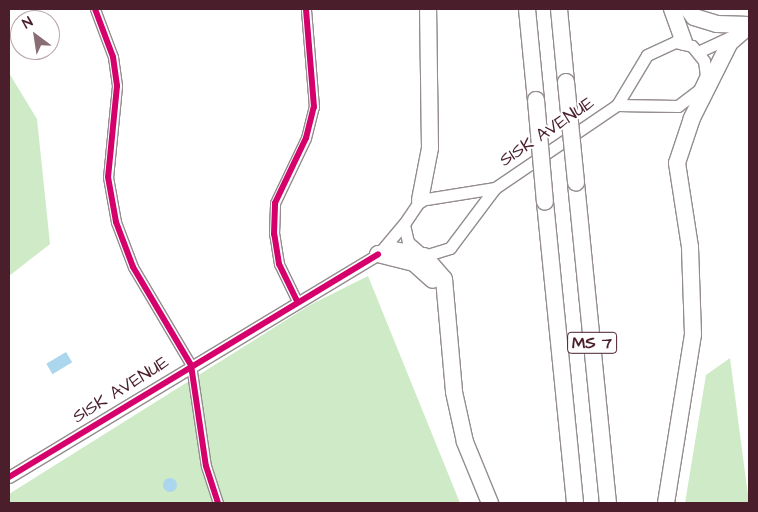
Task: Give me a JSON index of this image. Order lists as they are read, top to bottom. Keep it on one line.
{"streets":{"highway":["MS 7"],"street":["SISK AVENUE"]},"north":"top left"}
